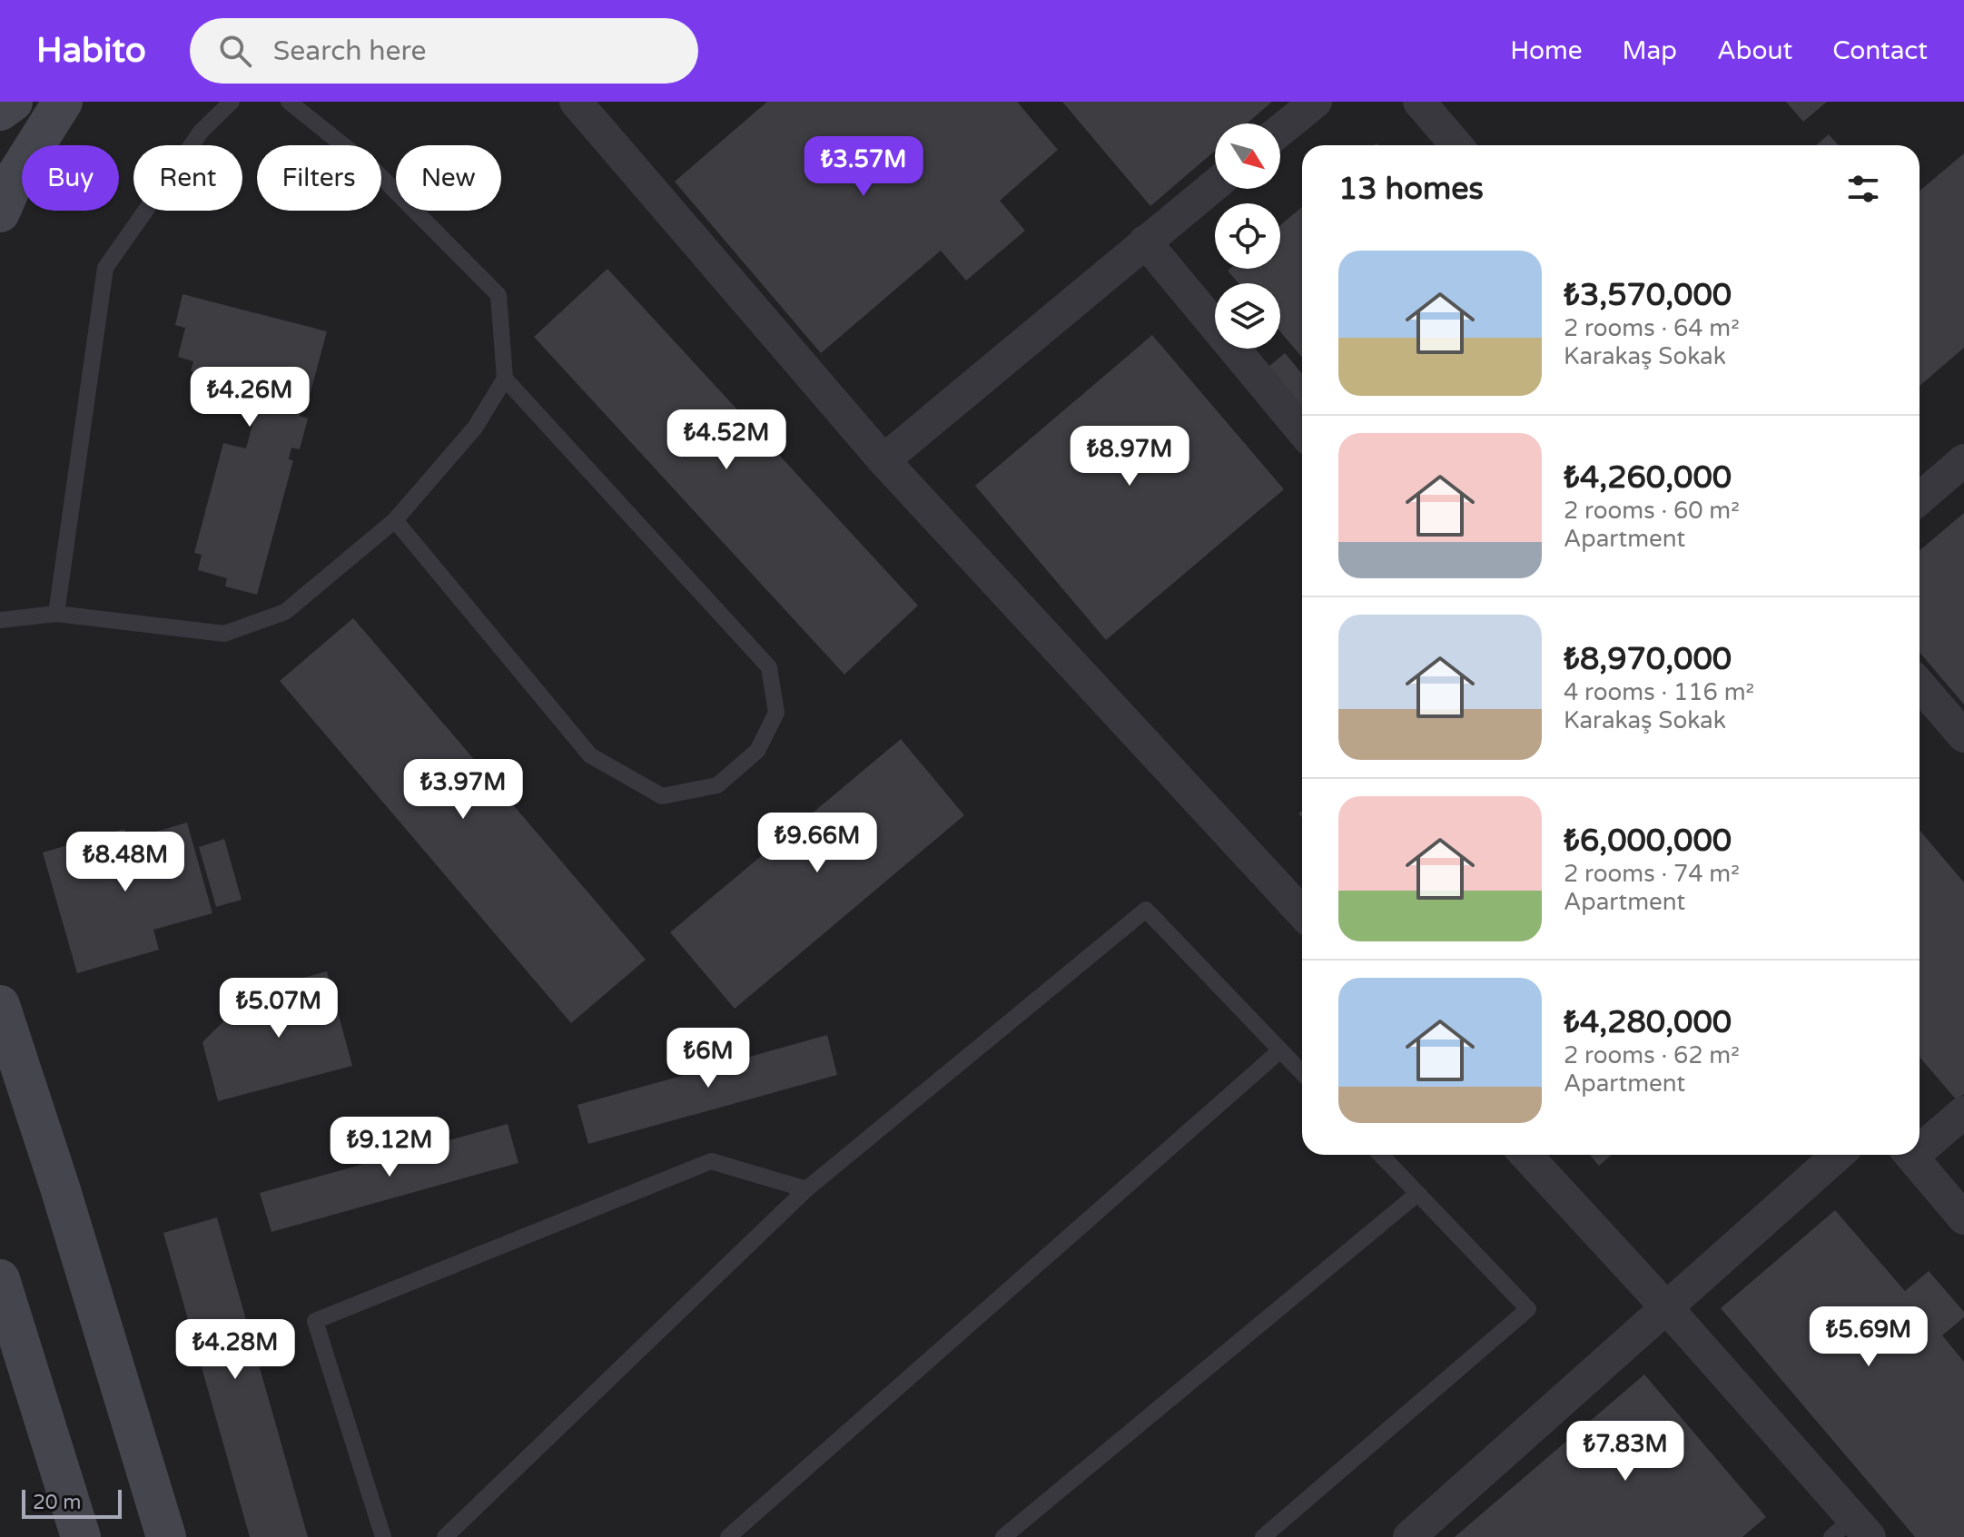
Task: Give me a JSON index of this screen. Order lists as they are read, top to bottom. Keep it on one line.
{"scale_bar":"20 m","north":"bottom right","page":{"header":"Habito","search":"Search here","nav":["Home","Map","About","Contact"],"price":["₺3.57M","₺4.26M","₺4.52M","₺8.97M","₺3.97M","₺9.66M","₺8.48M","₺5.07M","₺6M","₺9.12M","₺5.69M","₺4.28M","₺7.83M"],"chip":["Buy","Rent","Filters","New"],"heading":"13 homes","list":[{"name":"₺3,570,000","note":"2 rooms · 64 m² · Karakaş Sokak"},{"name":"₺4,260,000","note":"2 rooms · 60 m² · Apartment"},{"name":"₺8,970,000","note":"4 rooms · 116 m² · Karakaş Sokak"},{"name":"₺6,000,000","note":"2 rooms · 74 m² · Apartment"},{"name":"₺4,280,000","note":"2 rooms · 62 m² · Apartment"}],"scale":"20 m"}}
